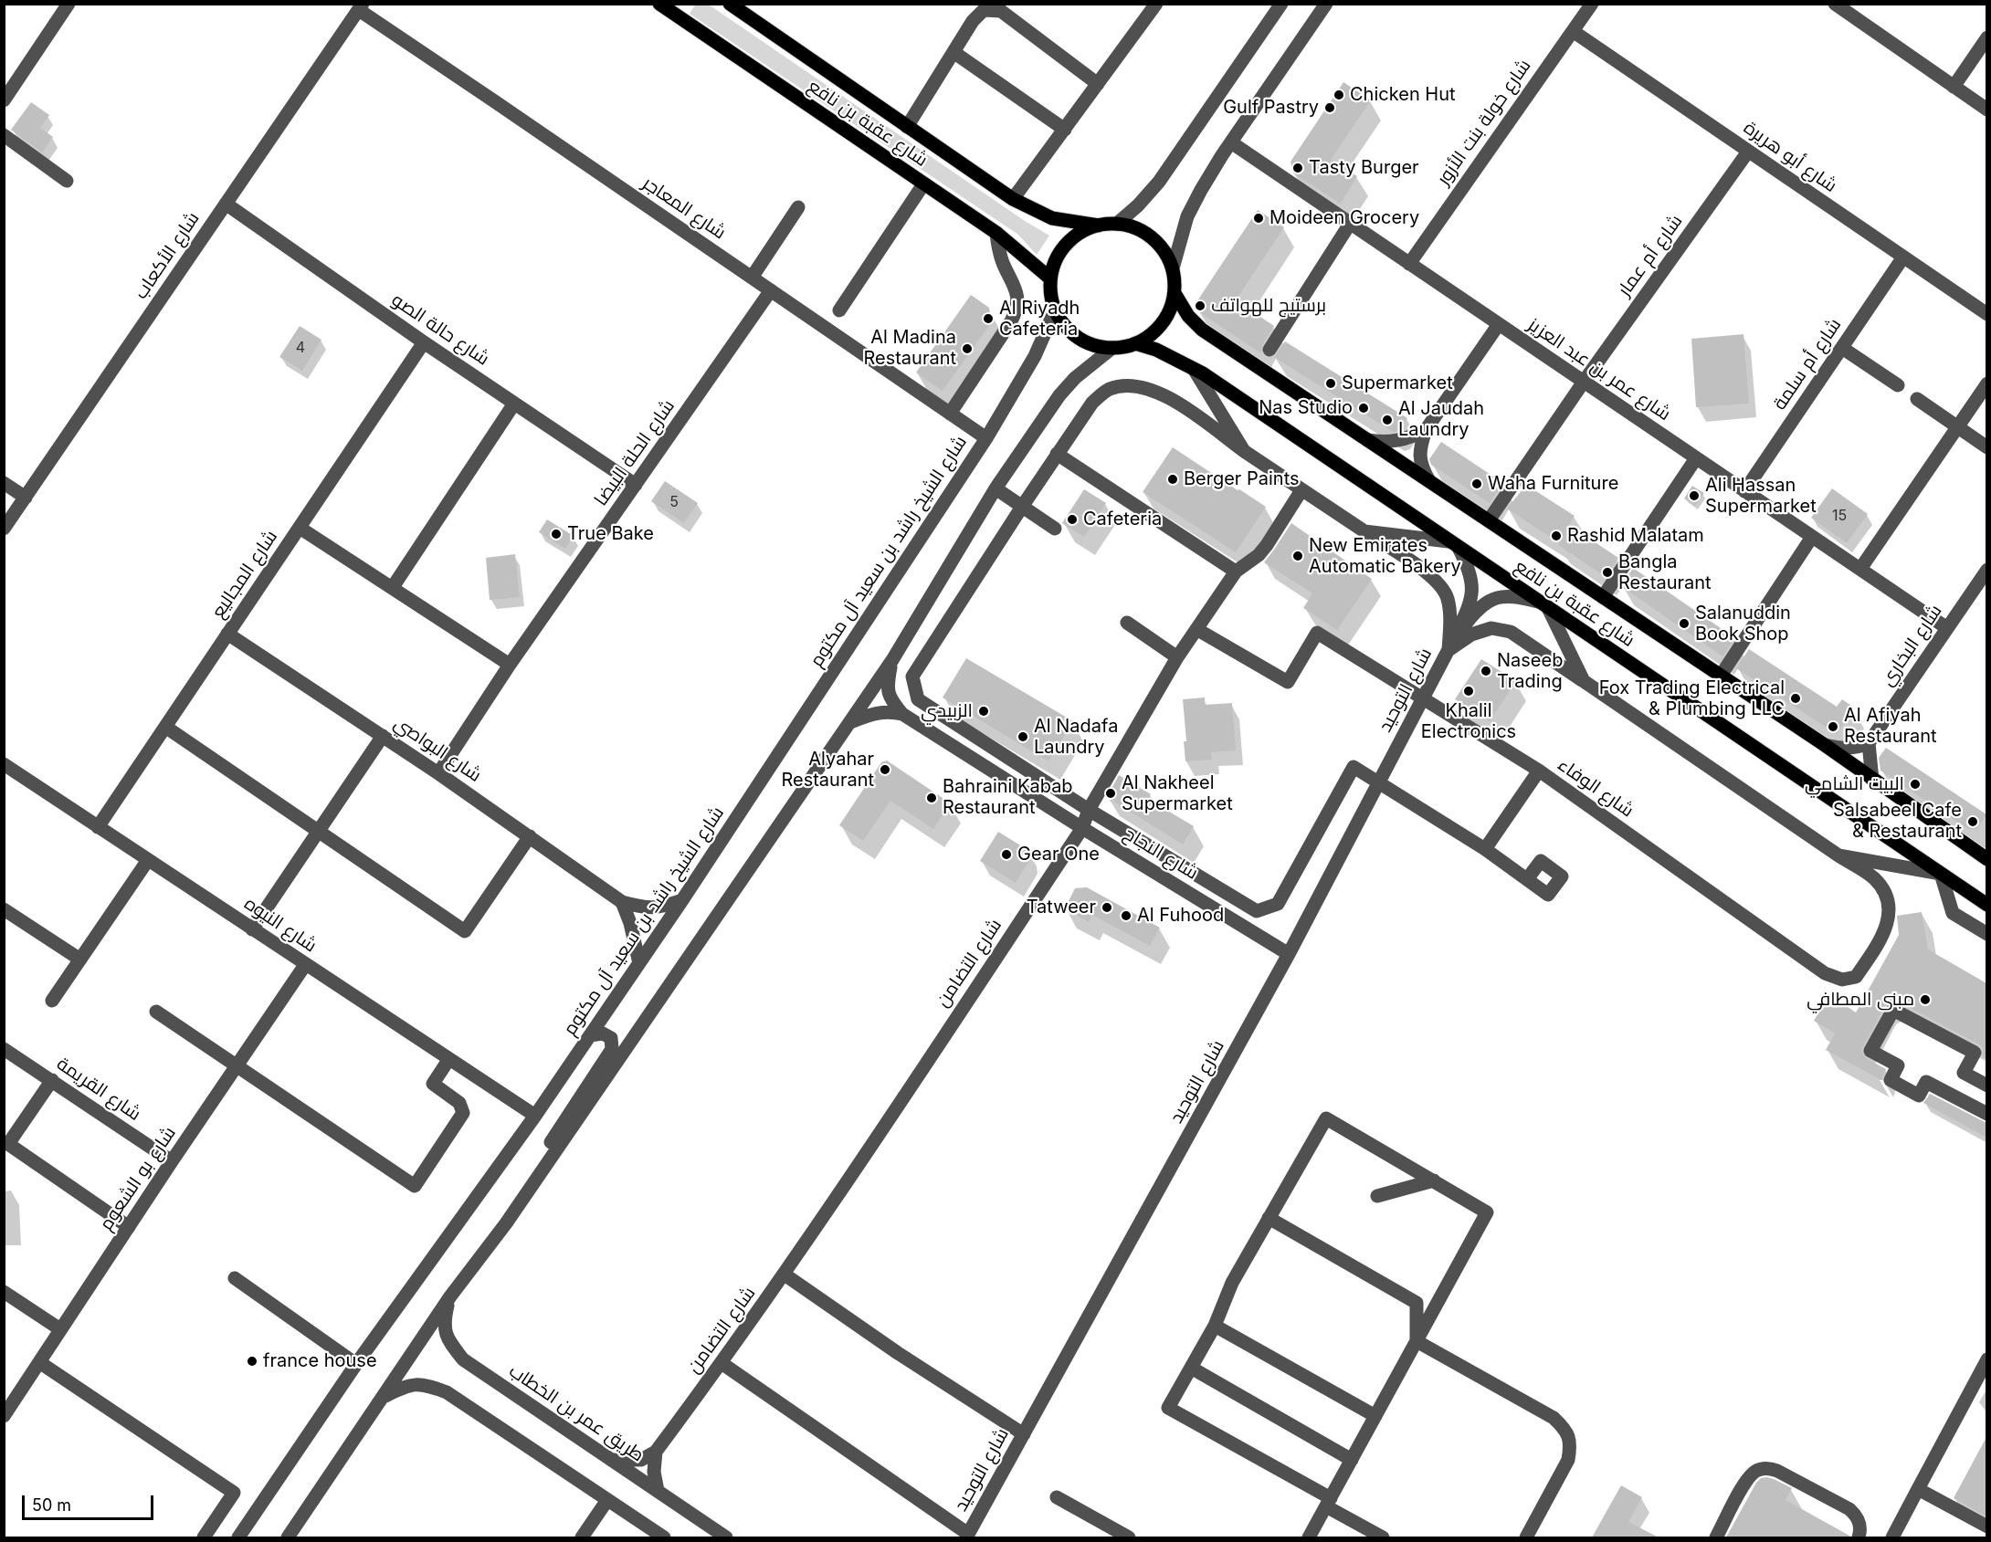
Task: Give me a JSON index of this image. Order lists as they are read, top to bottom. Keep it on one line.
{"streets":{"main road":["شارع عقبة بن نافع"],"street":["شارع خولة بنت الأزور","شارع أبو هريرة","شارع المعاجر","شارع الأكعاب","شارع أم عمار","شارع حالة الصو","شارع أم سلمة","شارع عمر بن عبد العزيز","شارع الحلة البيضا","شارع الشيخ راشد بن سعيد آل مكتوم","شارع المجاليع","شارع البخاري","شارع التوحيد","شارع البواصي","شارع الوفاء","شارع النجاح","شارع النيوه","شارع التضامن","شارع القريمة","شارع بو الشعوم","طريق عمر بن الخطاب"]},"crossings":[["شارع خولة بنت الأزور","شارع أبو هريرة"],["شارع خولة بنت الأزور","شارع عمر بن عبد العزيز"],["شارع عقبة بن نافع","شارع أم عمار"],["شارع عقبة بن نافع","شارع الشيخ راشد بن سعيد آل مكتوم"],["شارع عقبة بن نافع","شارع التوحيد"],["شارع أبو هريرة","شارع أم عمار"],["شارع أبو هريرة","شارع أم سلمة"],["شارع المعاجر","شارع الأكعاب"],["شارع المعاجر","شارع الحلة البيضا"],["شارع المعاجر","شارع الشيخ راشد بن سعيد آل مكتوم"],["شارع الأكعاب","شارع حالة الصو"],["شارع أم عمار","شارع عمر بن عبد العزيز"],["شارع حالة الصو","شارع الحلة البيضا"],["شارع حالة الصو","شارع المجاليع"],["شارع أم سلمة","شارع عمر بن عبد العزيز"],["شارع عمر بن عبد العزيز","شارع البخاري"],["شارع الحلة البيضا","شارع البواصي"],["شارع الشيخ راشد بن سعيد آل مكتوم","شارع البواصي"],["شارع الشيخ راشد بن سعيد آل مكتوم","شارع النيوه"],["شارع المجاليع","شارع البواصي"],["شارع المجاليع","شارع النيوه"],["شارع التوحيد","شارع الوفاء"],["شارع التوحيد","شارع النجاح"],["شارع الوفاء","شارع التضامن"],["شارع النجاح","شارع التضامن"],["شارع النيوه","شارع بو الشعوم"],["شارع القريمة","شارع بو الشعوم"]],"places":["Chicken Hut","Gulf Pastry","Tasty Burger","Moideen Grocery","برستيج للهواتف","Al Riyadh Cafeteria","Al Madina Restaurant","Supermarket","Nas Studio","Al Jaudah Laundry","Berger Paints","Waha Furniture","Ali Hassan Supermarket","Cafeteria","True Bake","Rashid Malatam","New Emirates Automatic Bakery","Bangla Restaurant","Salanuddin Book Shop","Naseeb Trading","Khalil Electronics","Fox Trading Electrical & Plumbing LLC","الزبيدي","Al Afiyah Restaurant","Al Nadafa Laundry","Alyahar Restaurant","البيت الشامي","Al Nakheel Supermarket","Bahraini Kabab Restaurant","Salsabeel Cafe & Restaurant","Gear One","Tatweer","Al Fuhood","مبنى المطافي","france house"],"house_numbers":["4","5","15"],"scale_bar":"50 m"}
